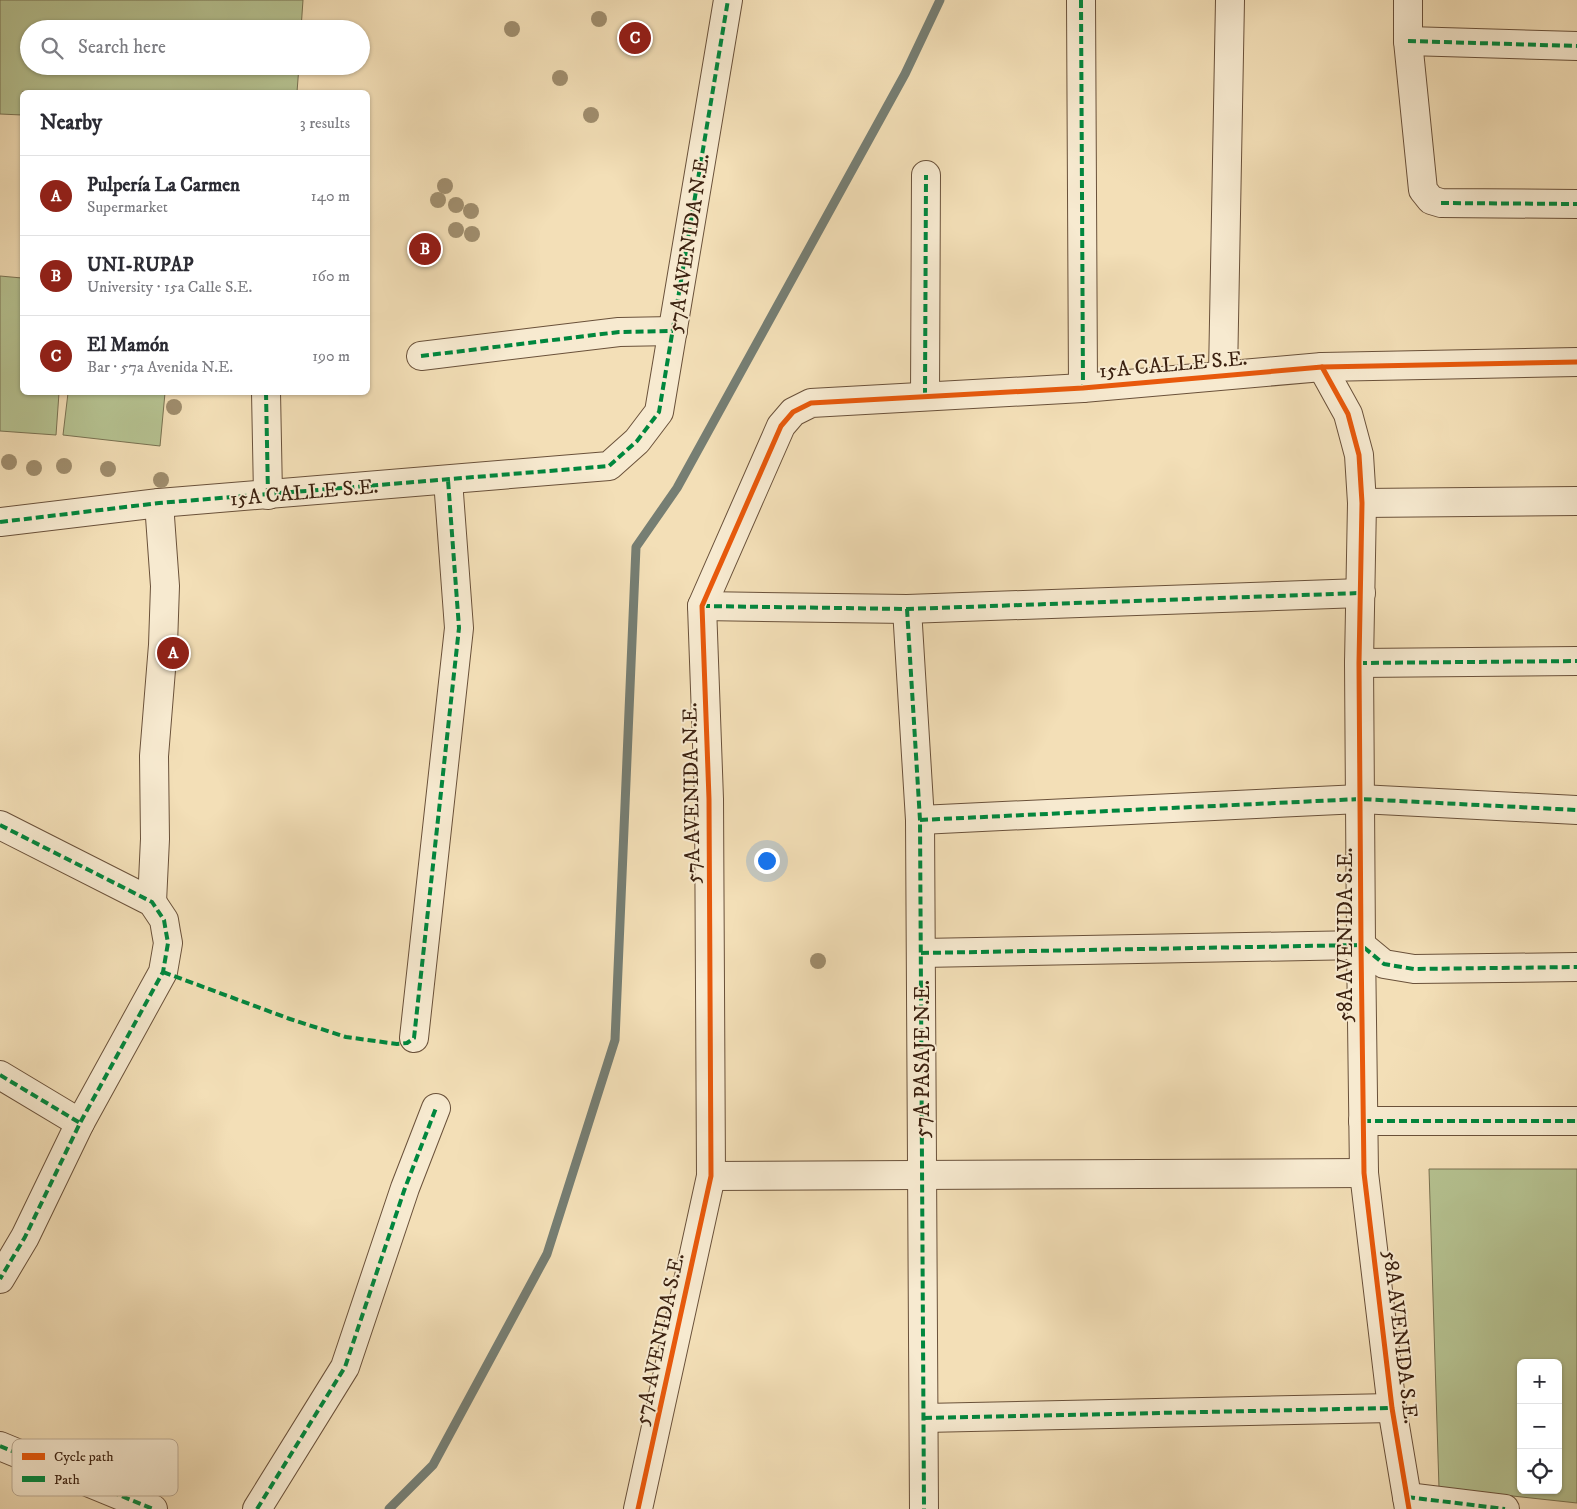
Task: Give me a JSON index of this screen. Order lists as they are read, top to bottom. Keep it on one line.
{"streets":{"street":["57A AVENIDA N.E.","15A CALLE S.E.","58A AVENIDA S.E.","57A PASAJE N.E.","57A AVENIDA S.E."]},"crossings":[["57A AVENIDA N.E.","15A CALLE S.E."],["57A AVENIDA N.E.","57A AVENIDA S.E."],["15A CALLE S.E.","58A AVENIDA S.E."]],"legend":["Cycle path","Path"],"page":{"pins":["C","B","A"],"search":"Search here","heading":["Nearby","3 results"],"list":[{"mark":"A","name":"Pulpería La Carmen","note":"Supermarket","value":"140 m"},{"mark":"B","name":"UNI-RUPAP","note":"University · 15a Calle S.E.","value":"160 m"},{"mark":"C","name":"El Mamón","note":"Bar · 57a Avenida N.E.","value":"190 m"}],"map_buttons":["+","−"]}}
